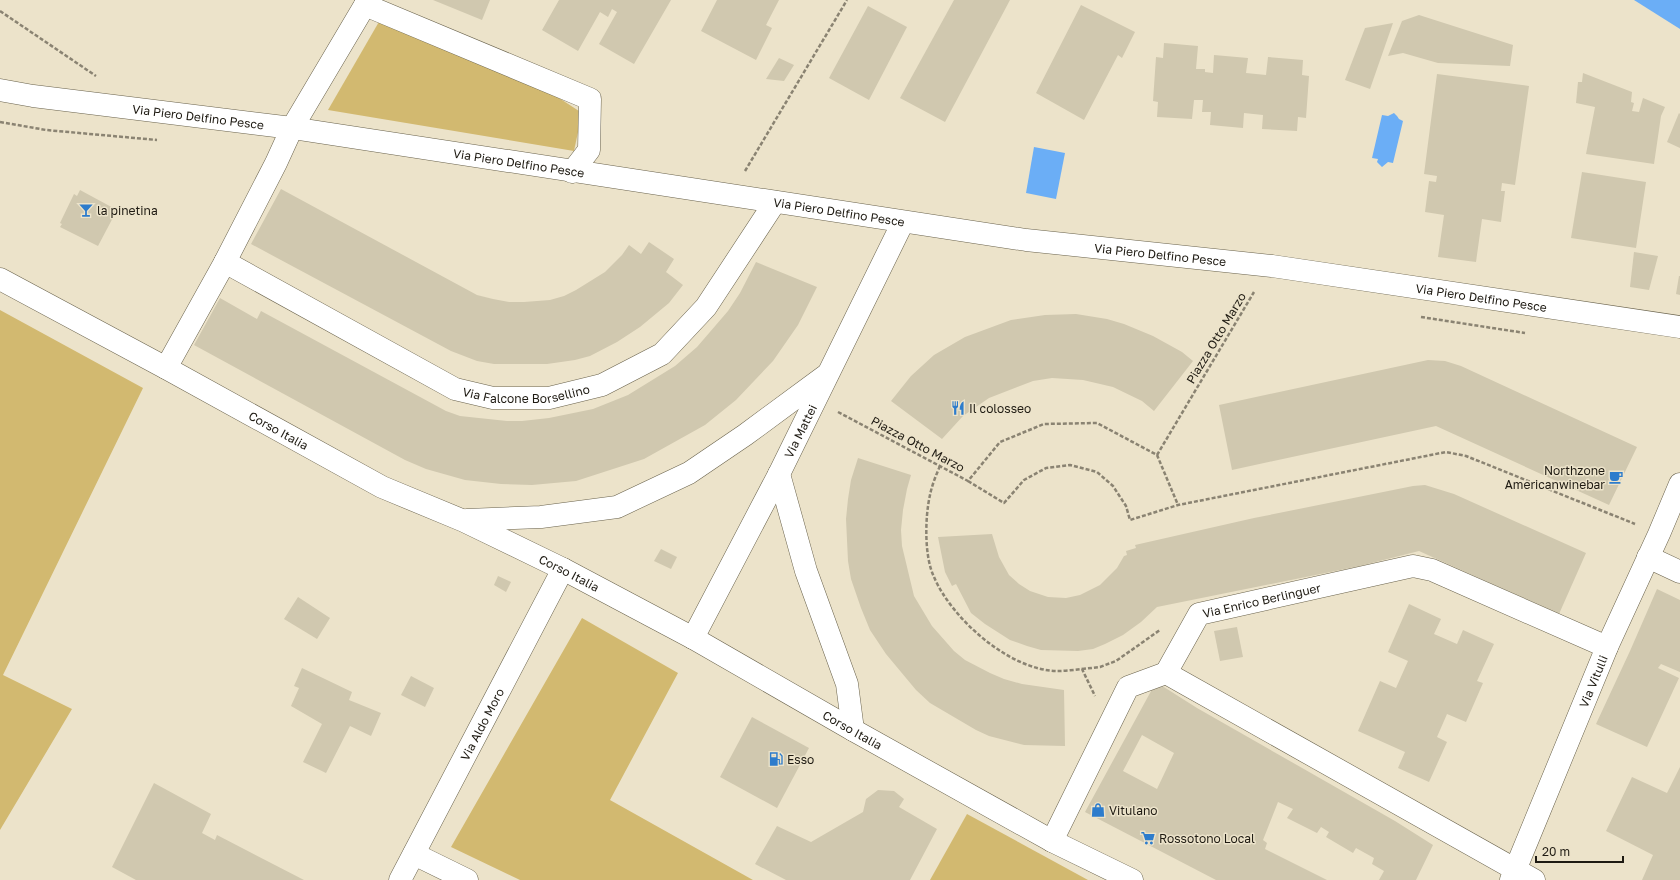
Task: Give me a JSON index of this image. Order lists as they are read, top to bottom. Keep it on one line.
{"streets":{"street":["Via Piero Delfino Pesce","Via Falcone Borsellino","Corso Italia","Via Mattei","Via Enrico Berlinguer","Via Vitulli","Via Aldo Moro"],"path":["Piazza Otto Marzo"]},"crossings":[["Via Piero Delfino Pesce","Via Falcone Borsellino"],["Via Piero Delfino Pesce","Via Mattei"],["Piazza Otto Marzo","Via Mattei"],["Corso Italia","Via Mattei"],["Corso Italia","Via Aldo Moro"],["Via Enrico Berlinguer","Via Vitulli"]],"places":{"bar":["la pinetina"],"restaurant":["Il colosseo"],"cafe":["Northzone Americanwinebar"],"fuel station":["Esso"],"shop":["Vitulano"],"supermarket":["Rossotono Local"]},"scale_bar":"20 m"}
